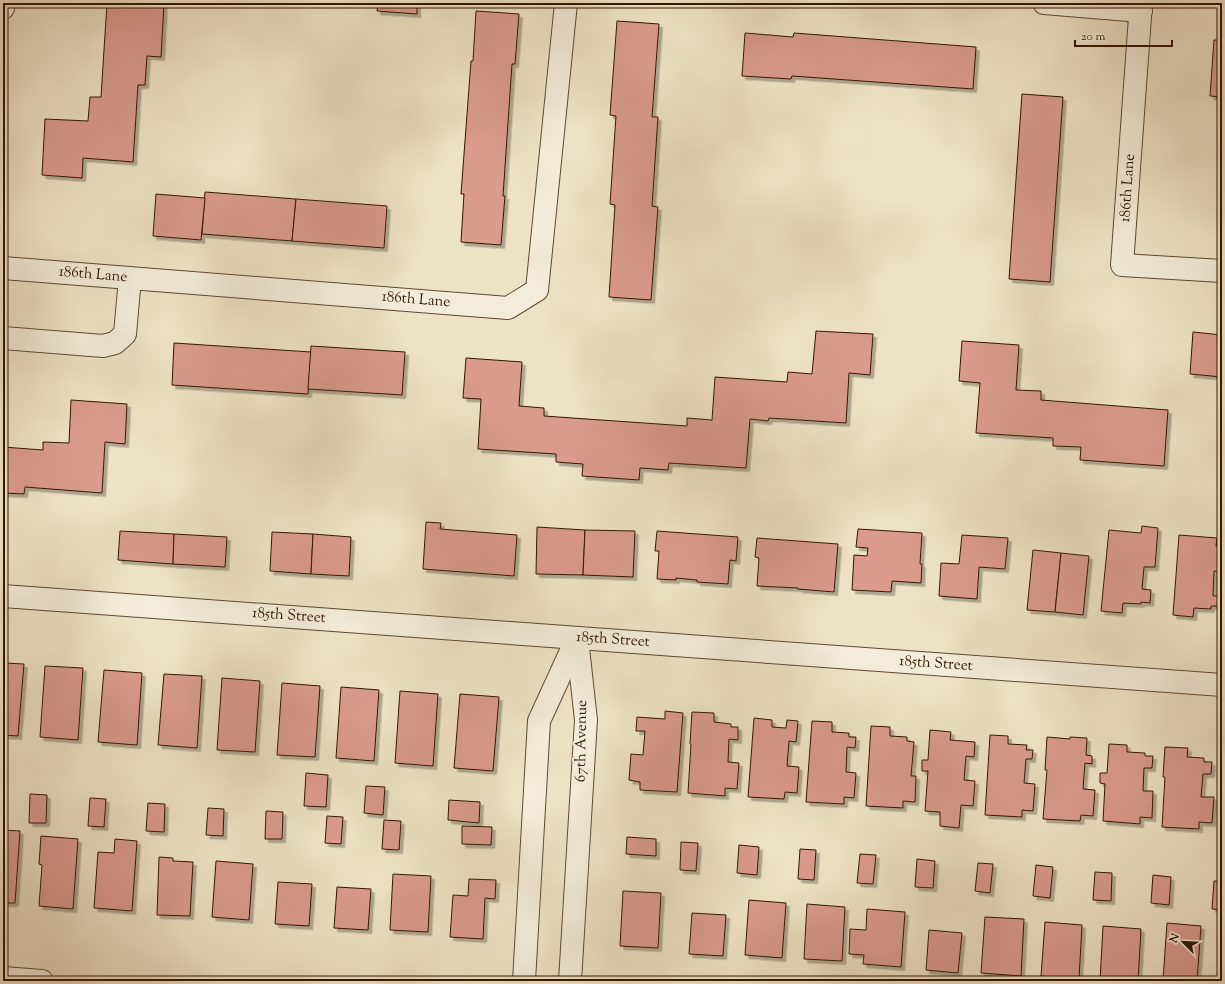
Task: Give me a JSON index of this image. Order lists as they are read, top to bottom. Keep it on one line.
{"streets":{"street":["186th Lane","185th Street","67th Avenue"]},"crossings":[["185th Street","67th Avenue"]],"scale_bar":"20 m","north":"top left"}
